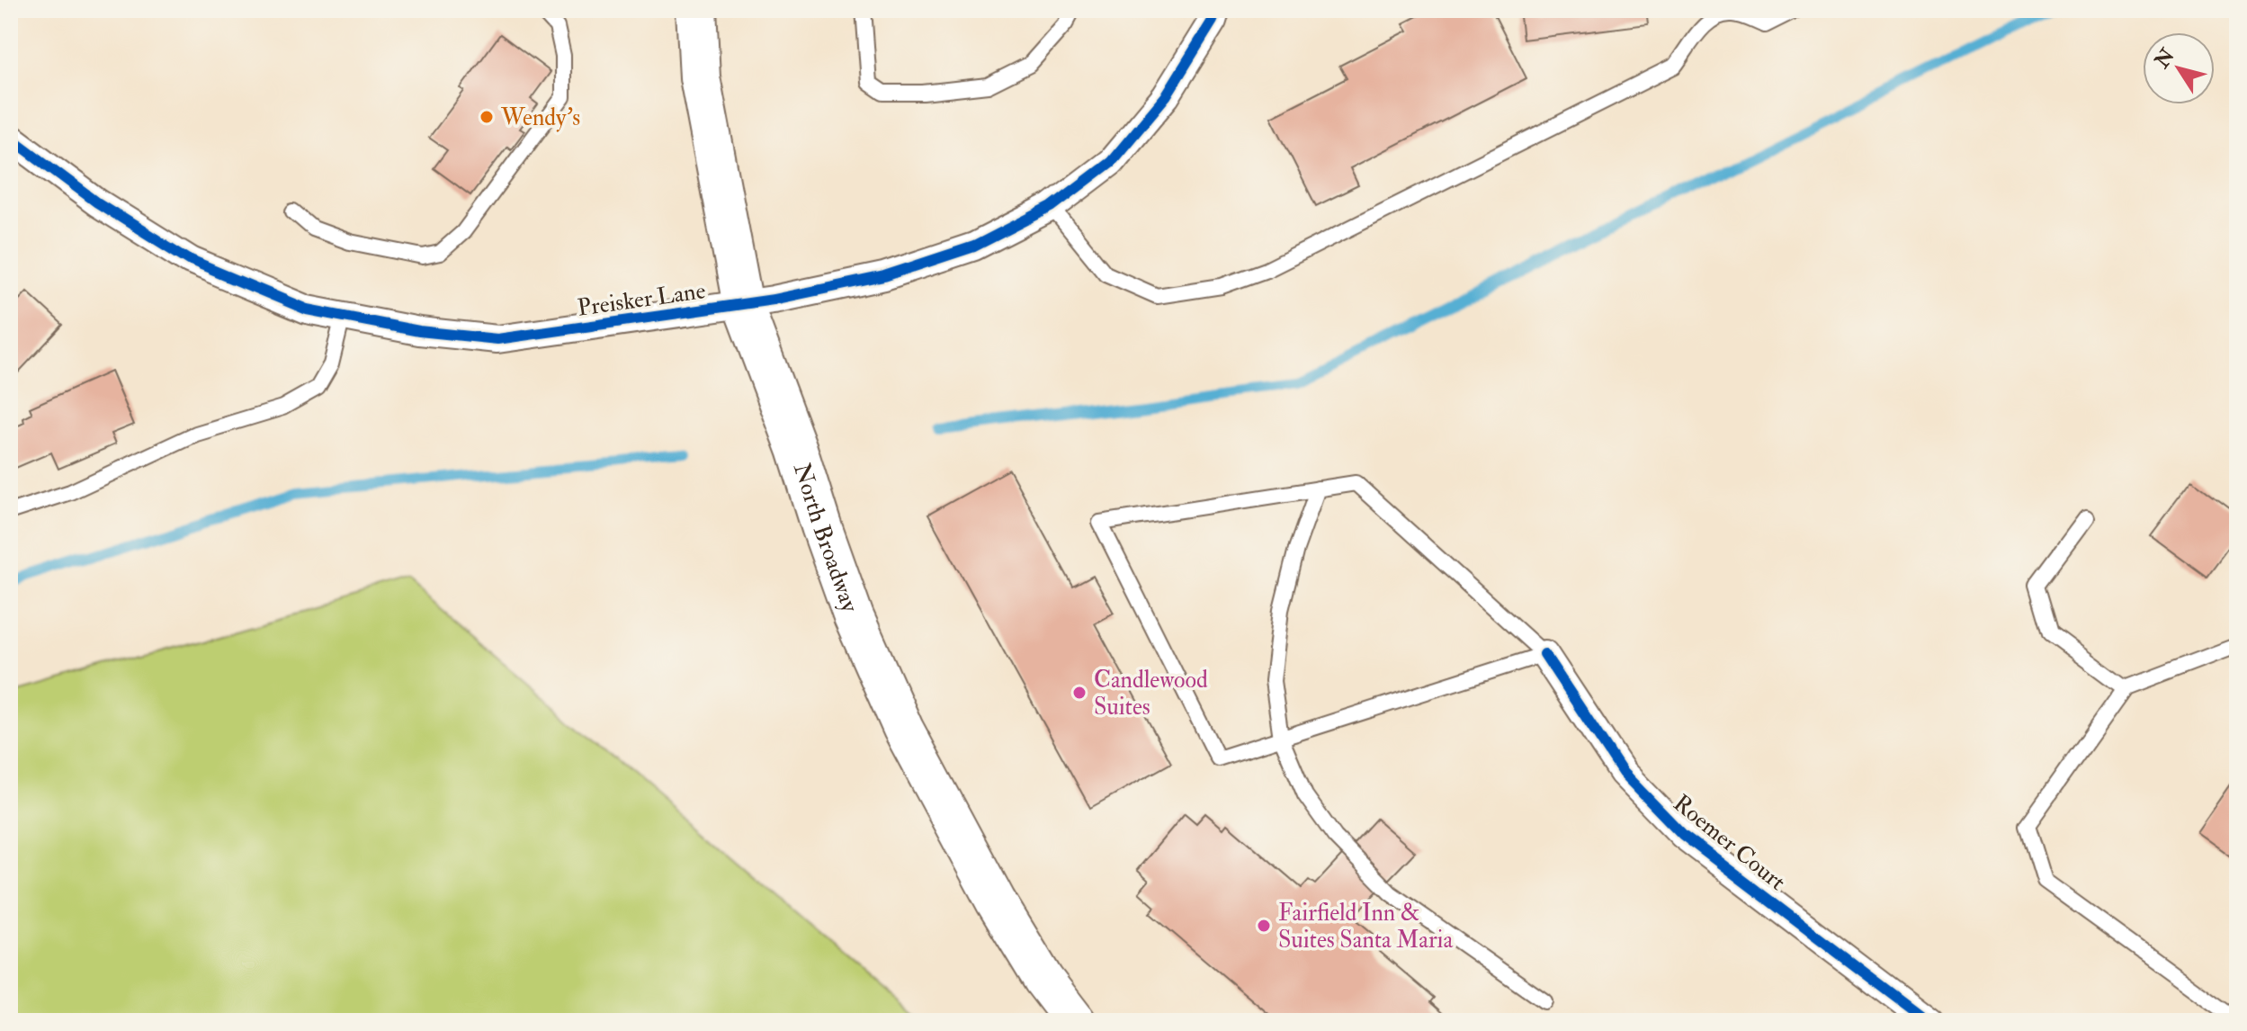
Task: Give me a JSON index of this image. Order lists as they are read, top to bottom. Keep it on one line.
{"streets":{"main road":["North Broadway"],"street":["Preisker Lane","Roemer Court"]},"crossings":[["Preisker Lane","North Broadway"]],"places":["Wendy's","Candlewood Suites","Fairfield Inn & Suites Santa Maria"],"north":"top left"}
